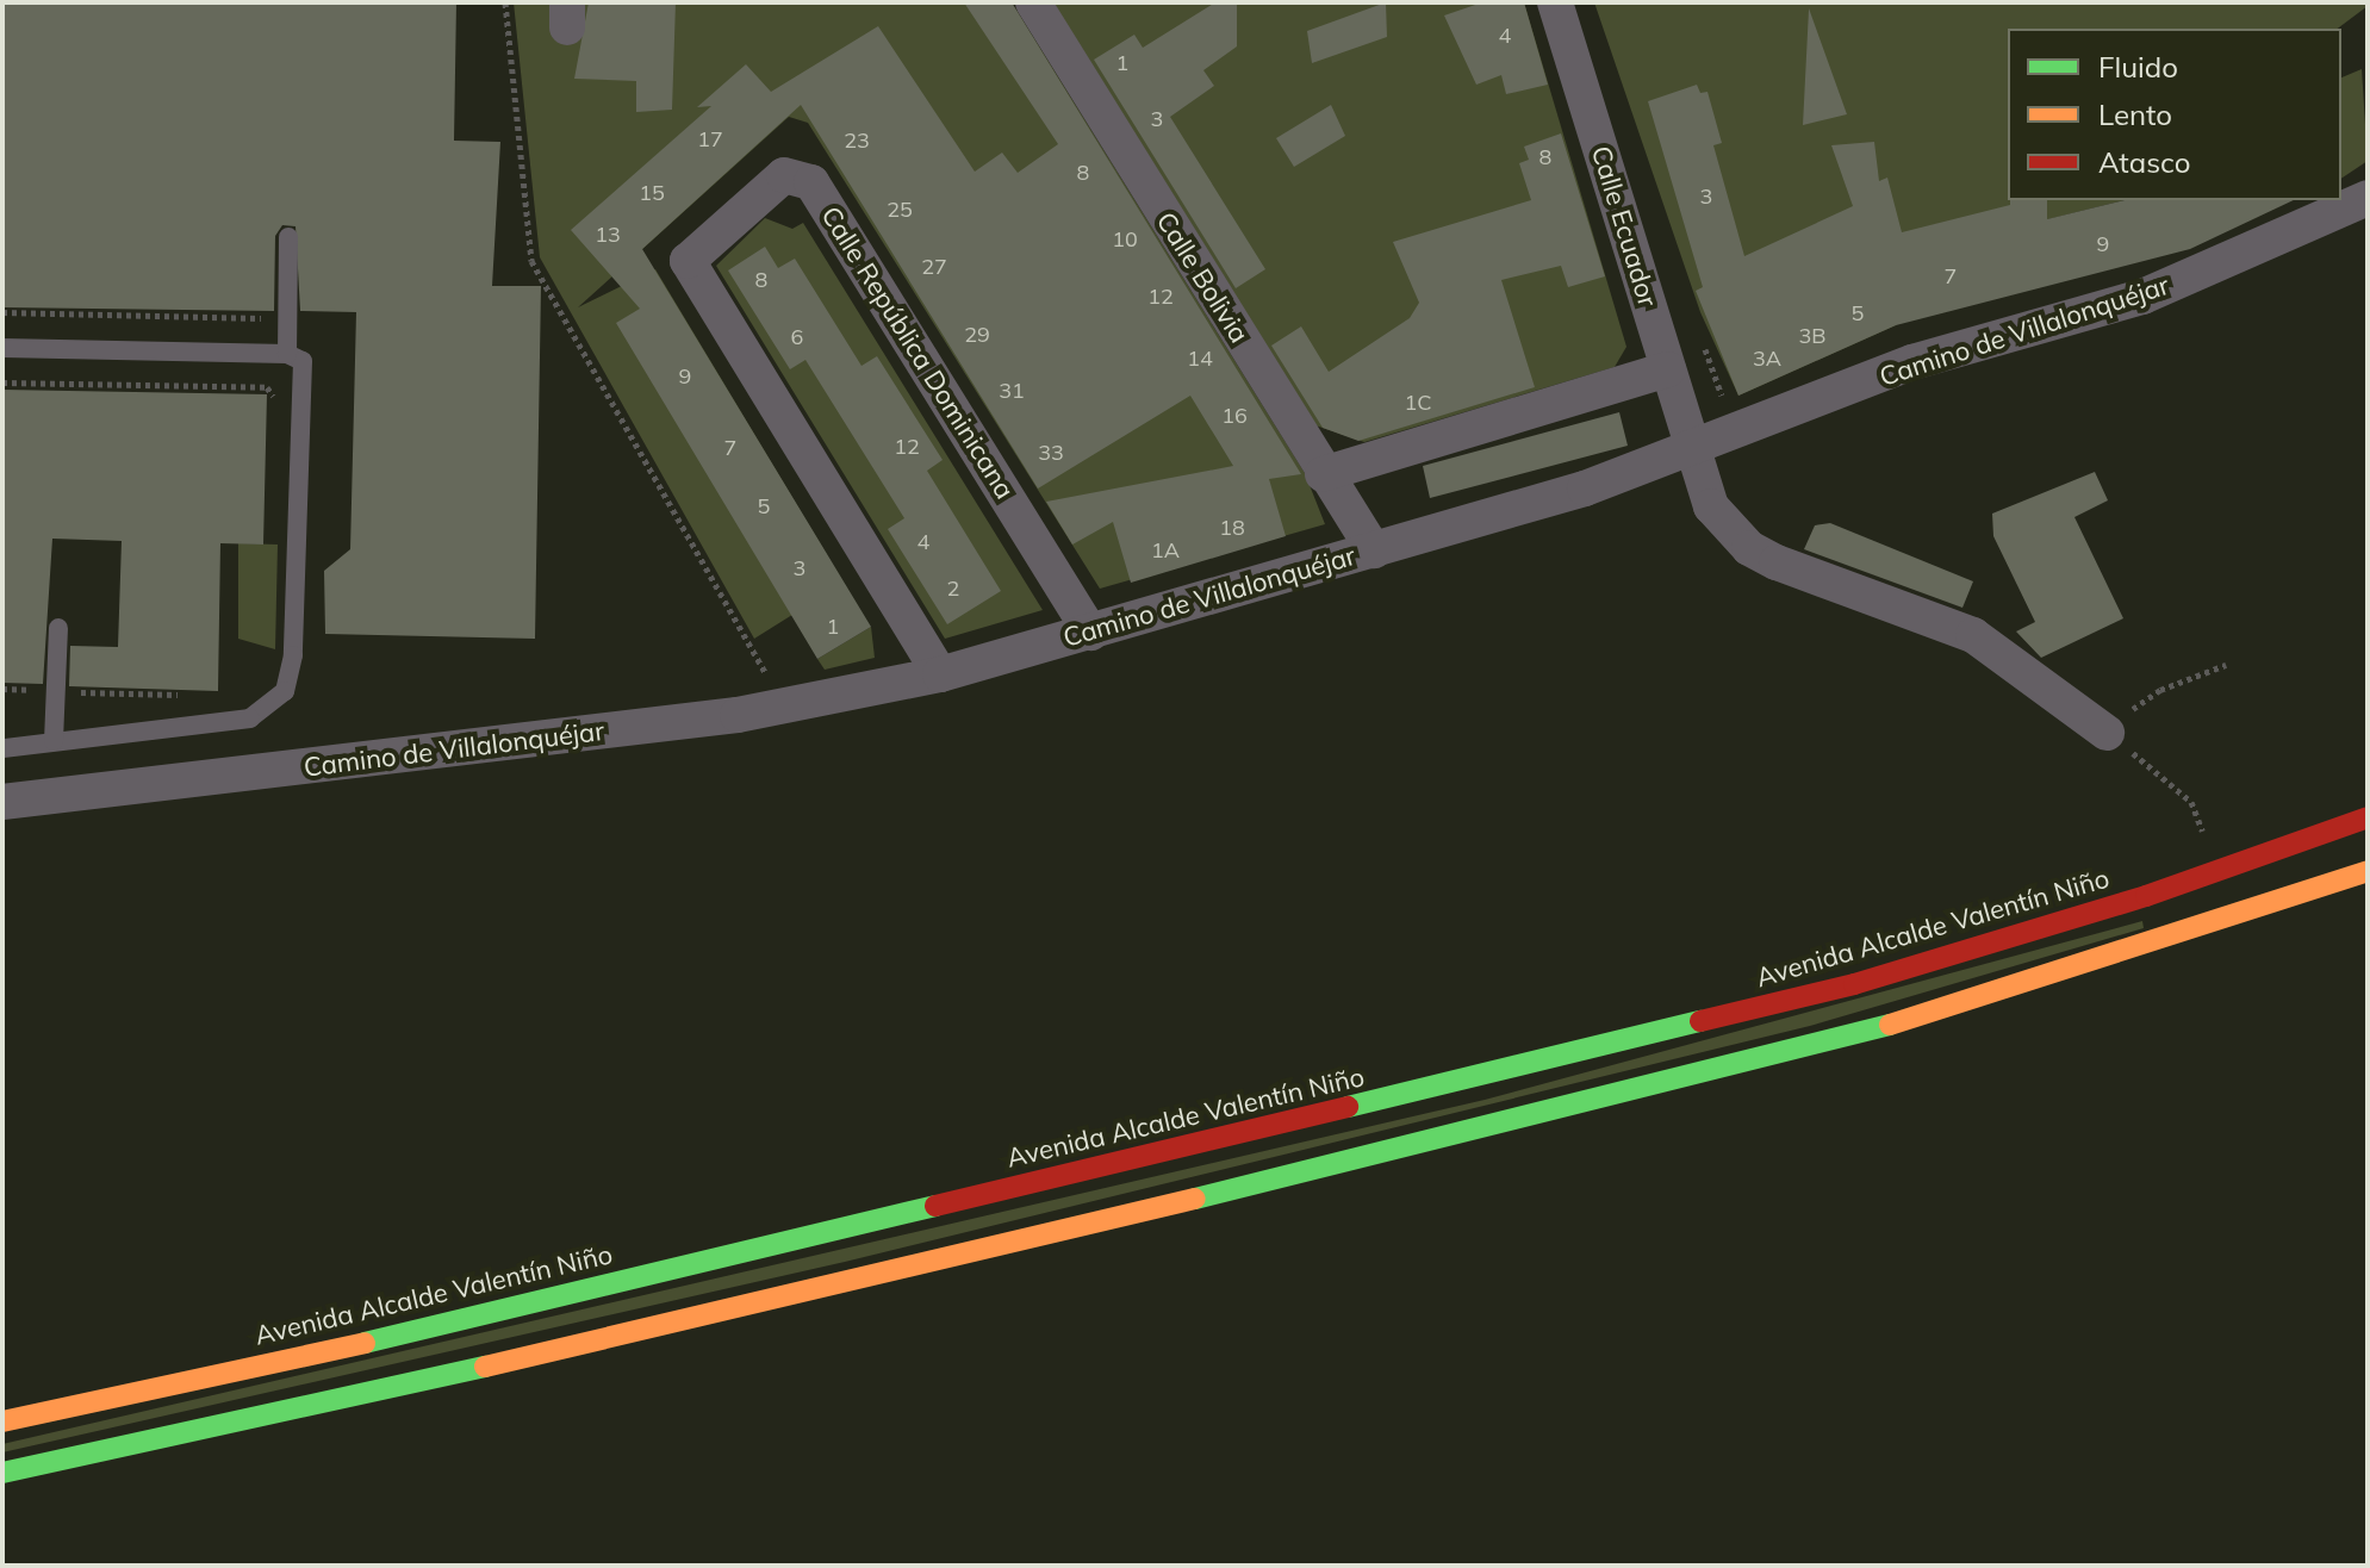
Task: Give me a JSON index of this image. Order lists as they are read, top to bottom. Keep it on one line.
{"streets":{"street":["Calle Ecuador","Calle Bolivia","Camino de Villalonquéjar","Calle República Dominicana","Avenida Alcalde Valentín Niño"]},"crossings":[["Calle Ecuador","Camino de Villalonquéjar"],["Calle Bolivia","Camino de Villalonquéjar"],["Camino de Villalonquéjar","Calle República Dominicana"]],"house_numbers":["4","1","3","17","23","8","8","15","3","25","13","10","9","27","7","8","12","5","29","3B","6","14","3A","9","31","1C","16","12","7","33","5","18","4","1A","3","2","1"],"legend":["Fluido","Lento","Atasco"]}
